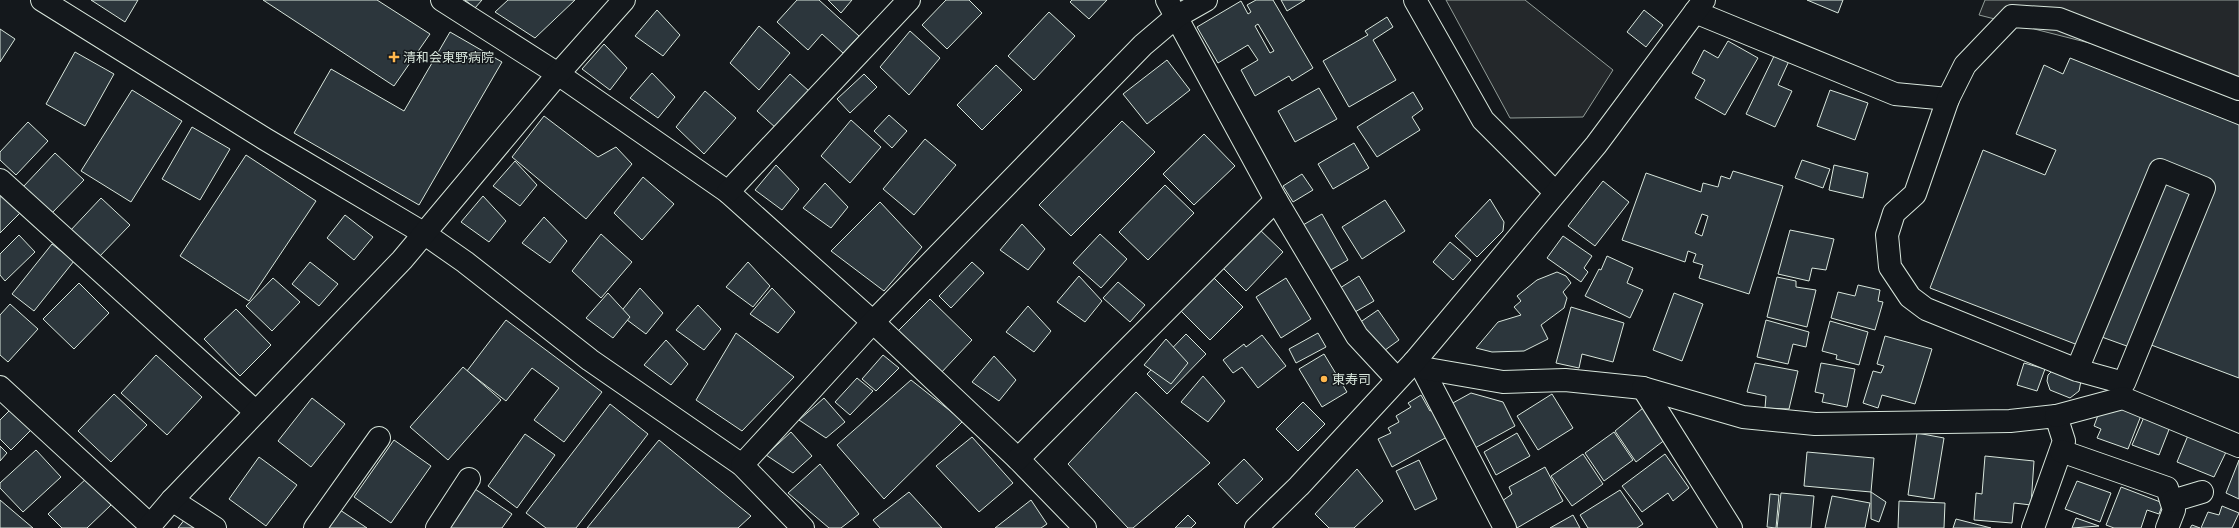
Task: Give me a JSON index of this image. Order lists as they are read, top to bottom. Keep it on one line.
{"places":{"health":["清和会東野病院"],"other":["東寿司"]}}
